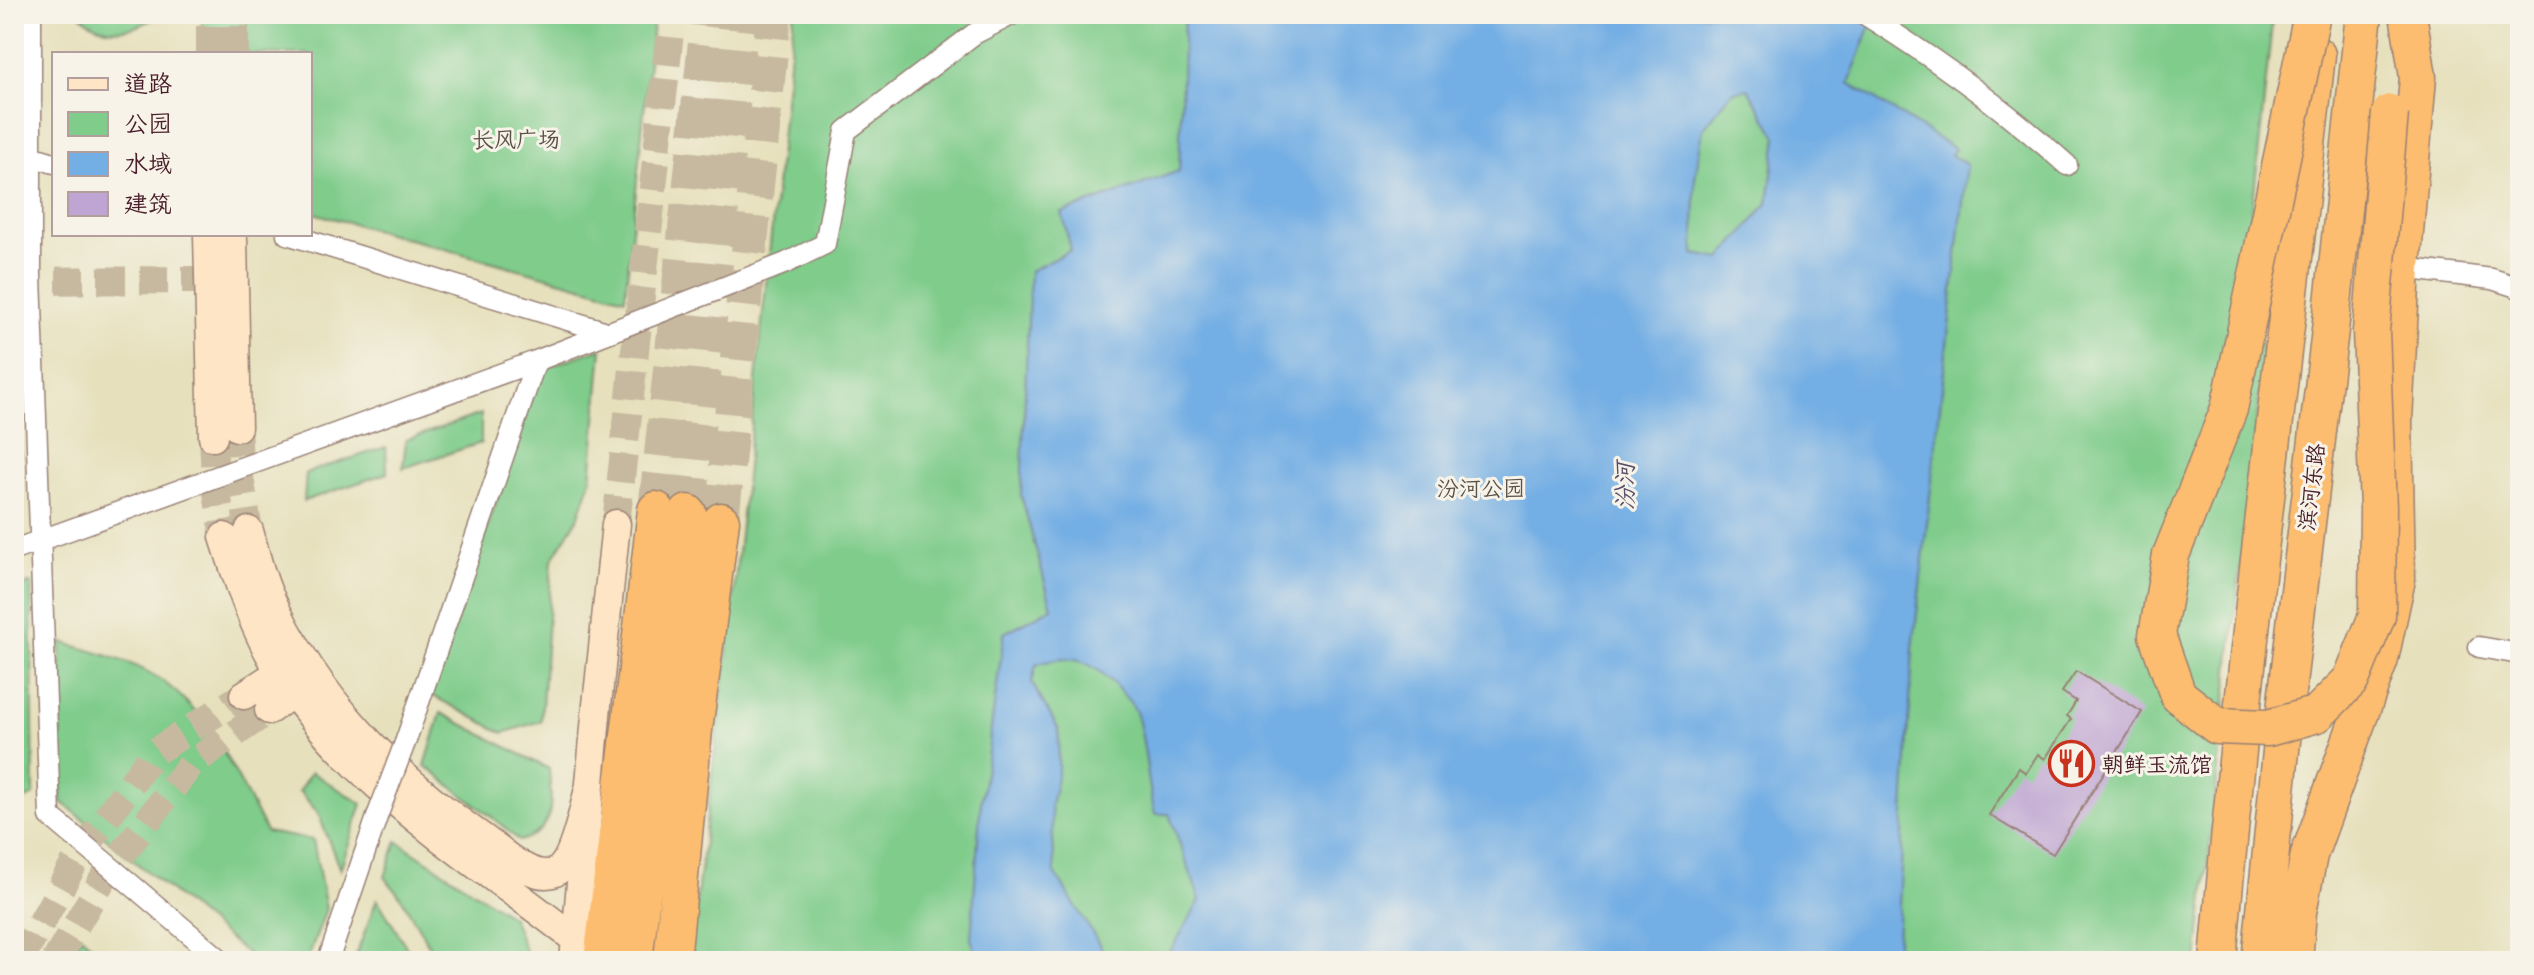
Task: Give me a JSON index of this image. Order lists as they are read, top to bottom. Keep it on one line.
{"streets":{"highway":["滨河东路"]},"water":["汾河"],"parks":["长风广场","汾河公园"],"places":{"restaurant":["朝鲜玉流馆"]},"legend":["道路","公园","水域","建筑"]}
